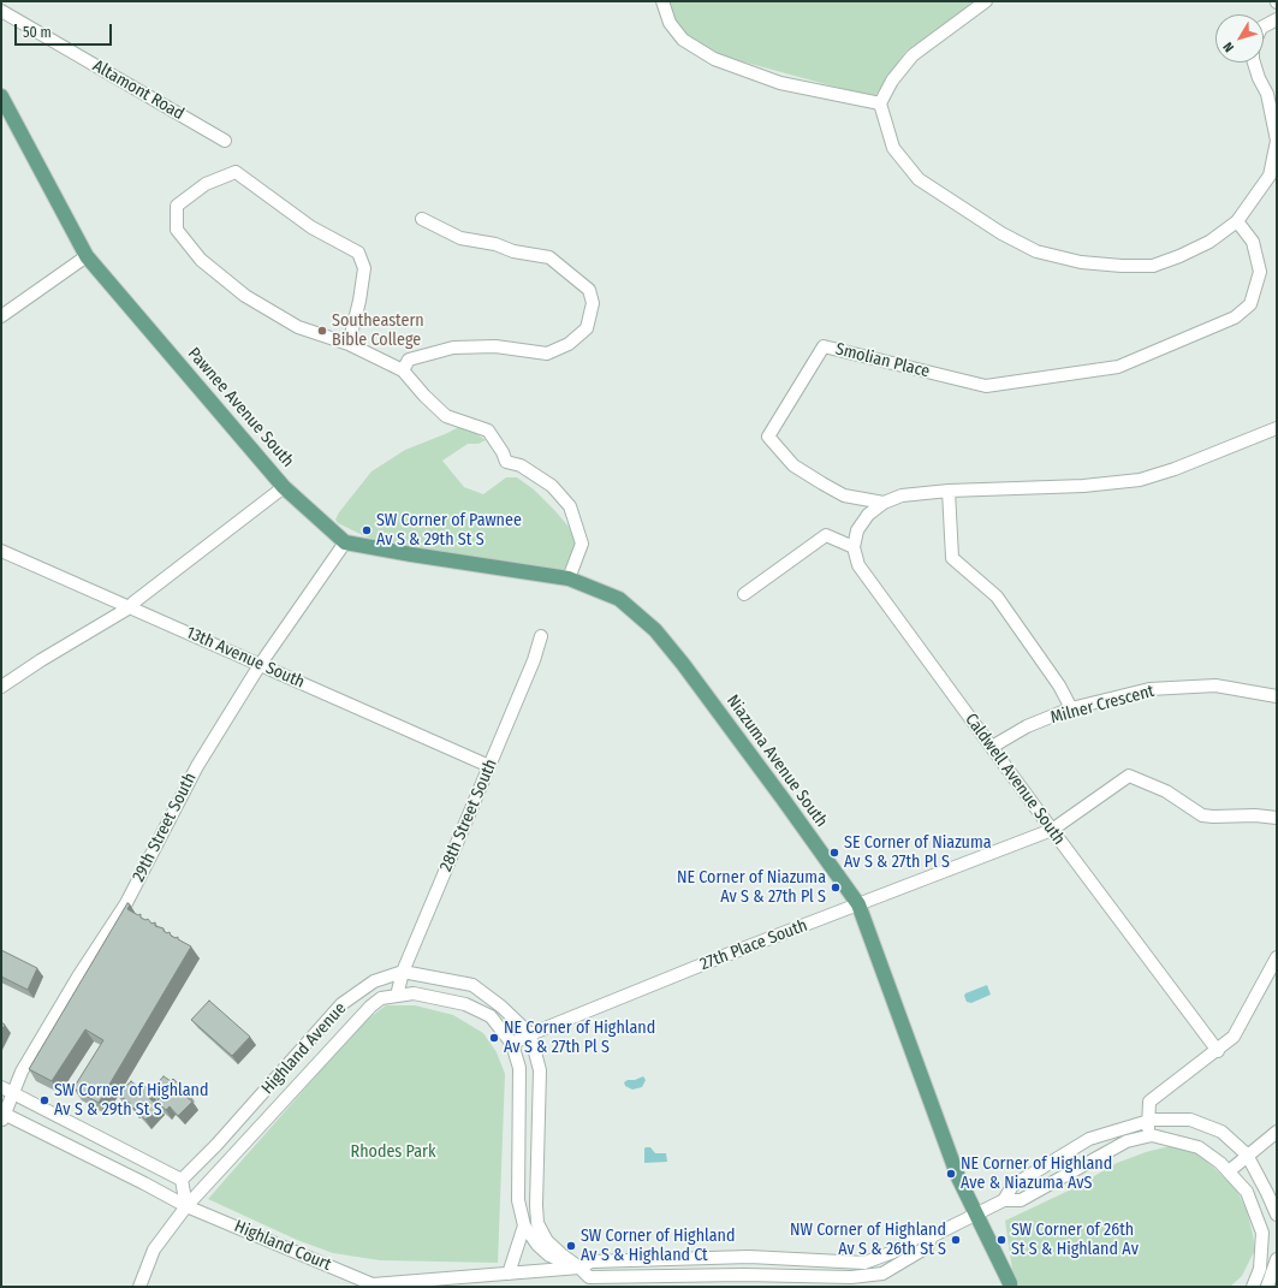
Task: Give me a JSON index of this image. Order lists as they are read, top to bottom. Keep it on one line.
{"streets":{"main road":["Pawnee Avenue South","Niazuma Avenue South"],"street":["Altamont Road","Smolian Place","13th Avenue South","Milner Crescent","Caldwell Avenue South","28th Street South","29th Street South","27th Place South","Highland Avenue","Highland Court"]},"crossings":[["Pawnee Avenue South","29th Street South"],["13th Avenue South","28th Street South"],["13th Avenue South","29th Street South"],["Milner Crescent","Caldwell Avenue South"],["Niazuma Avenue South","27th Place South"],["Niazuma Avenue South","Highland Avenue"],["Caldwell Avenue South","27th Place South"],["28th Street South","Highland Avenue"],["27th Place South","Highland Avenue"],["Highland Avenue","Highland Court"]],"parks":["Rhodes Park"],"places":["Southeastern Bible College","SW Corner of Pawnee Av S & 29th St S","SE Corner of Niazuma Av S & 27th Pl S","NE Corner of Niazuma Av S & 27th Pl S","NE Corner of Highland Av S & 27th Pl S","SW Corner of Highland Av S & 29th St S","NE Corner of Highland Ave & Niazuma AvS","NW Corner of Highland Av S & 26th St S","SW Corner of 26th St S & Highland Av","SW Corner of Highland Av S & Highland Ct"],"scale_bar":"50 m","north":"bottom left"}
